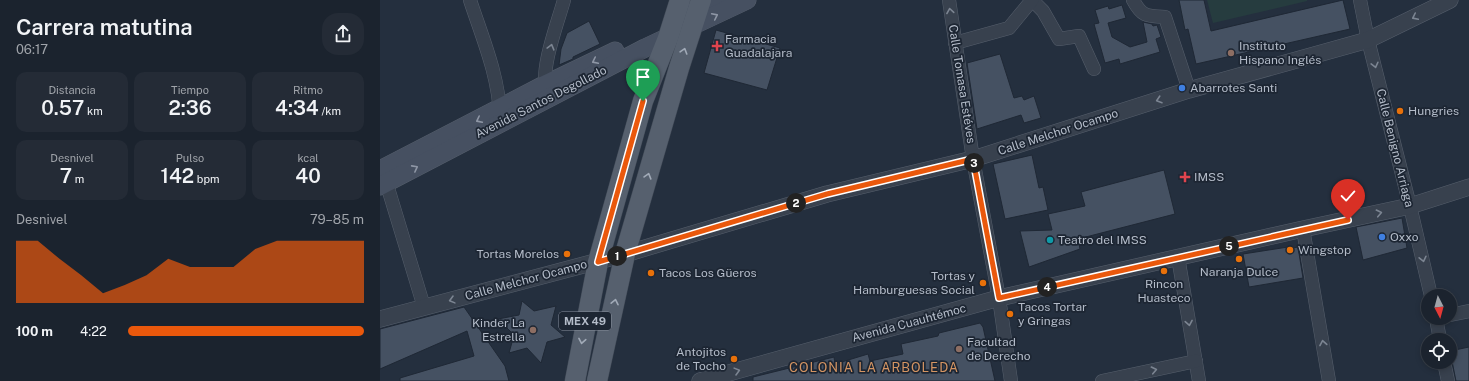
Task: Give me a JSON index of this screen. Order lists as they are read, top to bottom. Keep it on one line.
{"streets":{"main road":["Avenida Santos Degollado","MEX 49"],"street":["Calle Tomasa Estéves","Calle Melchor Ocampo","Calle Benigno Arriaga","Avenida Cuauhtémoc"]},"crossings":[["Calle Tomasa Estéves","Calle Melchor Ocampo"],["Calle Tomasa Estéves","Avenida Cuauhtémoc"],["Avenida Santos Degollado","MEX 49"],["Calle Melchor Ocampo","Calle Benigno Arriaga"],["Calle Melchor Ocampo","MEX 49"],["Calle Benigno Arriaga","Avenida Cuauhtémoc"]],"one_way":["Calle Melchor Ocampo","Avenida Cuauhtémoc"],"districts":["COLONIA LA ARBOLEDA"],"places":{"health":["Farmacia Guadalajara","IMSS"],"other":["Instituto Hispano Inglés","Abarrotes Santi","Hungries","Oxxo","Teatro del IMSS","Wingstop","Tortas Morelos","Naranja Dulce","Rincon Huasteco","Tacos Los Güeros","Tortas y Hamburguesas Social","Tacos Tortar y Gringas","Kinder La Estrella","Facultad de Derecho","Antojitos de Tocho"]},"north":"bottom","page":{"heading":["Carrera matutina","06:17"],"stats":[["Distancia","0.57 km"],["Tiempo","2:36"],["Ritmo","4:34 /km"],["Desnivel","7 m"],["Pulso","142 bpm"],["kcal","40"]],"pins":["3","2","5","1","4"],"chart":["Desnivel","79–85 m"],"list":[{"name":"100 m","note":"4:22"}]}}
